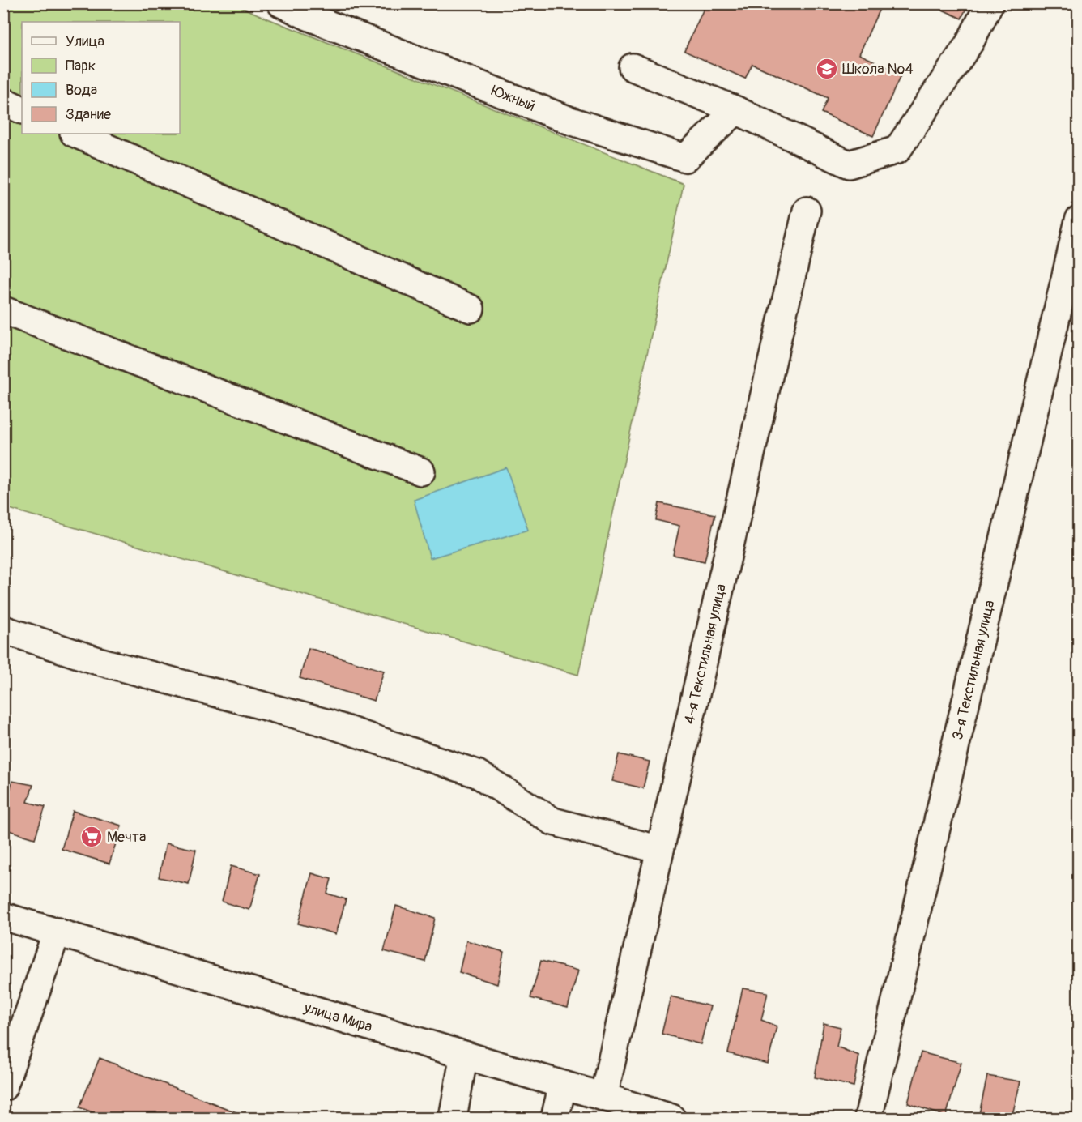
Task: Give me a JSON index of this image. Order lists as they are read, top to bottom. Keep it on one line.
{"streets":{"street":["Южный","4-я Текстильная улица","3-я Текстильная улица","улица Мира"]},"crossings":[["4-я Текстильная улица","улица Мира"]],"places":{"school or university":["Школа №4"],"supermarket":["Мечта"]},"legend":["Улица","Парк","Вода","Здание"]}
